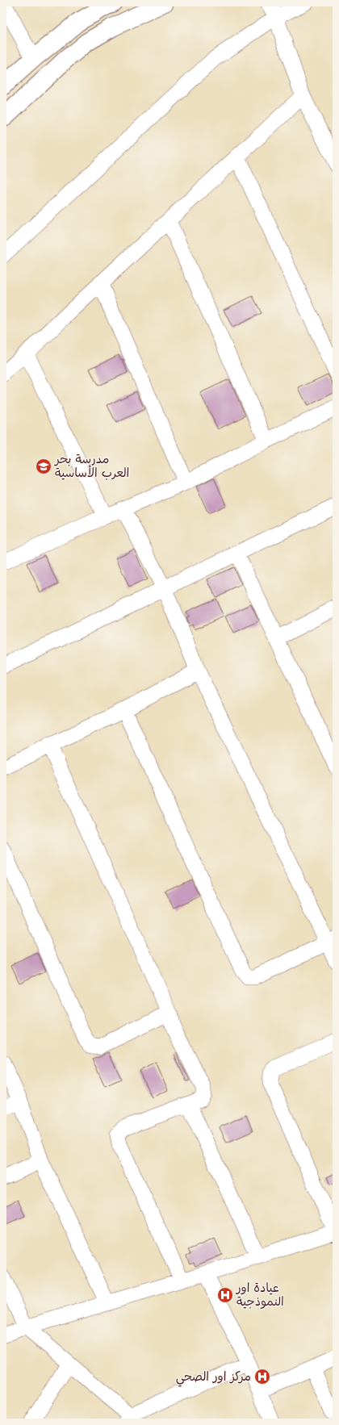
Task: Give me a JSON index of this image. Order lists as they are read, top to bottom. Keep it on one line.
{"places":{"school or university":["مدرسة بحر العرب الأساسية"],"hospital":["عيادة اور النموذجية","مركز اور الصحي"]}}
